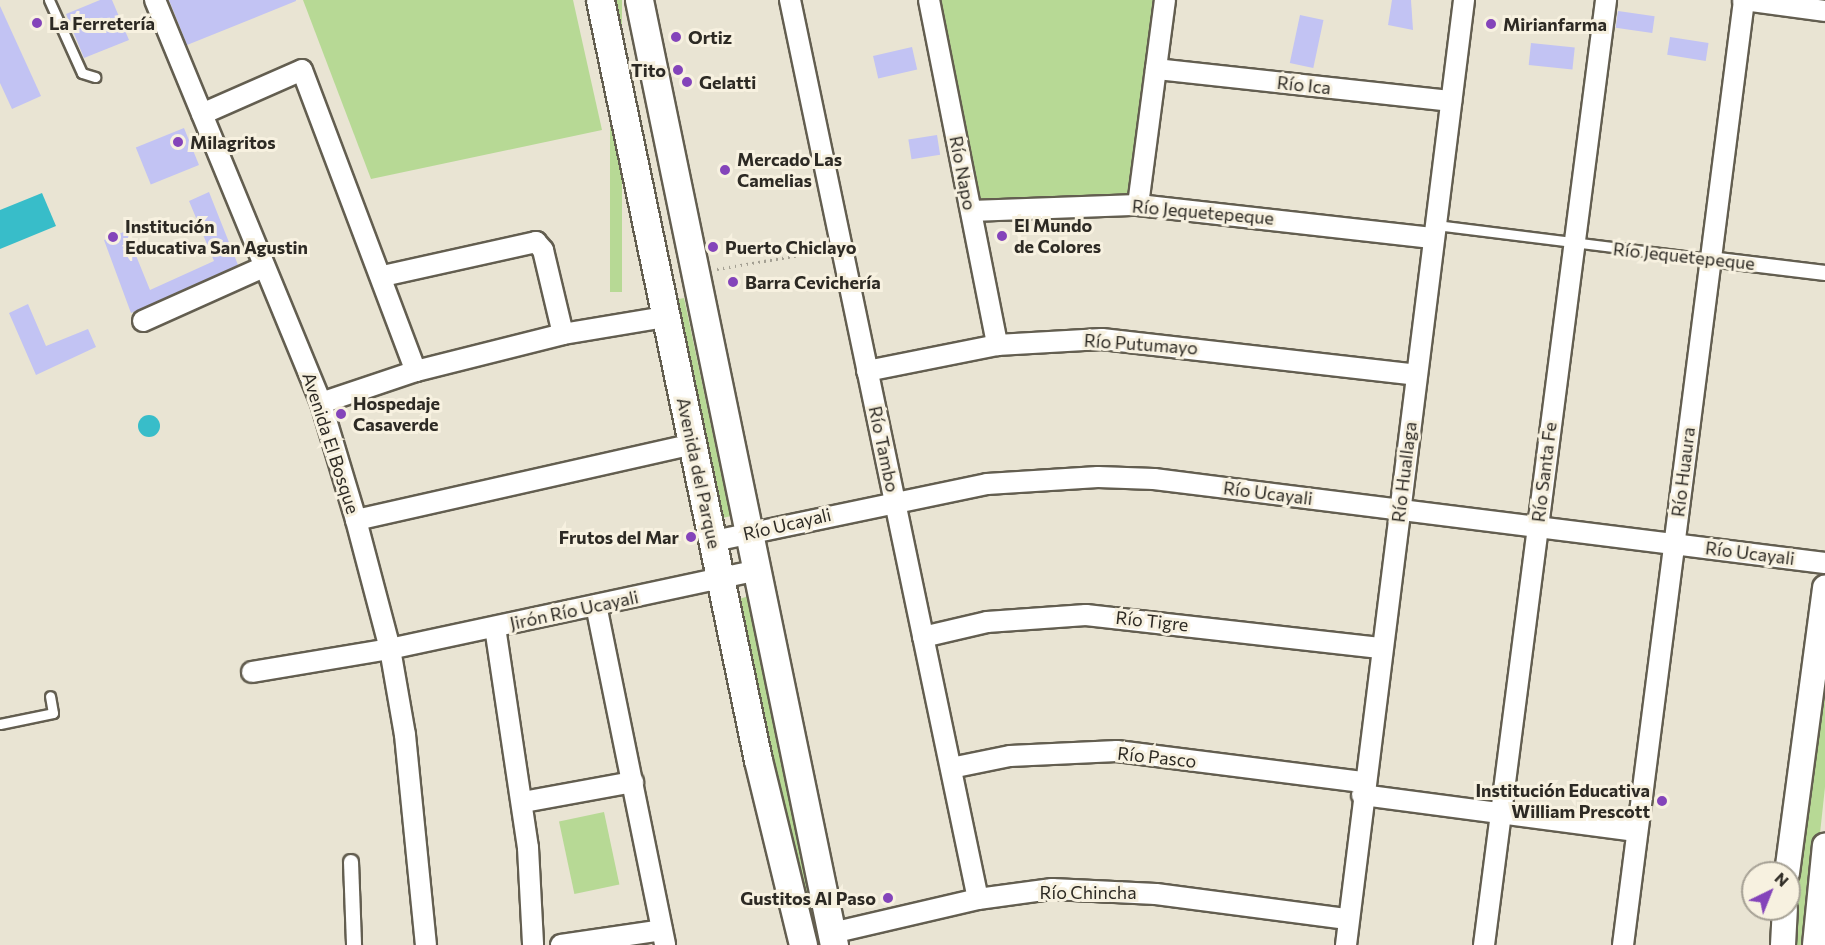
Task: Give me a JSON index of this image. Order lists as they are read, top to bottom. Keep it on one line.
{"streets":{"main road":["Avenida del Parque"],"street":["Río Ica","Río Napo","Río Jequetepeque","Río Putumayo","Avenida El Bosque","Río Tambo","Río Huallaga","Río Santa Fe","Río Huaura","Río Ucayali","Jirón Río Ucayali","Río Tigre","Río Pasco","Río Chincha"]},"crossings":[["Río Ica","Río Huallaga"],["Río Napo","Río Jequetepeque"],["Río Napo","Río Putumayo"],["Río Jequetepeque","Río Huallaga"],["Río Jequetepeque","Río Santa Fe"],["Río Jequetepeque","Río Huaura"],["Río Putumayo","Río Tambo"],["Río Putumayo","Río Huallaga"],["Avenida El Bosque","Jirón Río Ucayali"],["Río Tambo","Río Ucayali"],["Río Tambo","Río Tigre"],["Río Tambo","Río Pasco"],["Río Tambo","Río Chincha"],["Río Huallaga","Río Ucayali"],["Río Huallaga","Río Tigre"],["Río Huallaga","Río Pasco"],["Río Huallaga","Río Chincha"],["Río Santa Fe","Río Ucayali"],["Río Santa Fe","Río Pasco"],["Río Huaura","Río Ucayali"],["Río Huaura","Río Pasco"],["Avenida del Parque","Río Ucayali"],["Avenida del Parque","Jirón Río Ucayali"],["Avenida del Parque","Río Chincha"]],"places":["La Ferretería","Mirianfarma","Ortiz","Tito","Gelatti","Milagritos","Mercado Las Camelias","El Mundo de Colores","Institución Educativa San Agustin","Puerto Chiclayo","Barra Cevichería","Hospedaje Casaverde","Frutos del Mar","Institución Educativa William Prescott","Gustitos Al Paso"],"north":"top right"}
